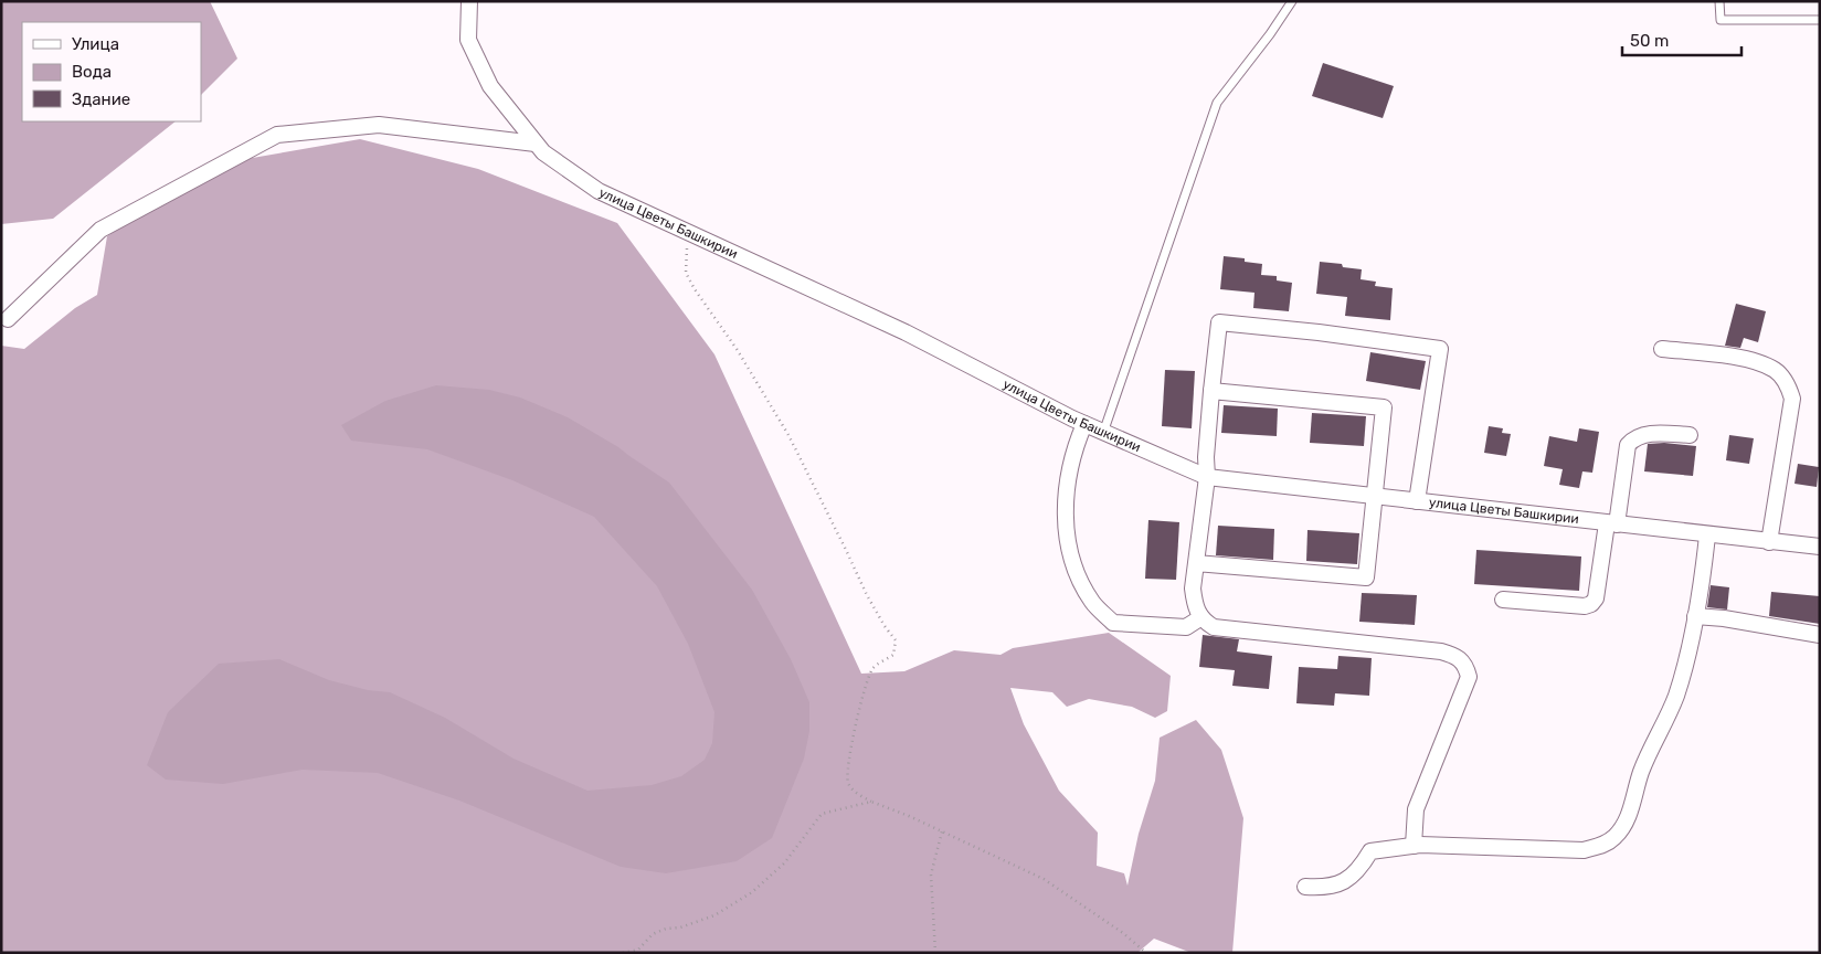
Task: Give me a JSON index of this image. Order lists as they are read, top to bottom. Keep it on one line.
{"streets":{"street":["улица Цветы Башкирии"]},"legend":["Улица","Вода","Здание"],"scale_bar":"50 m"}
